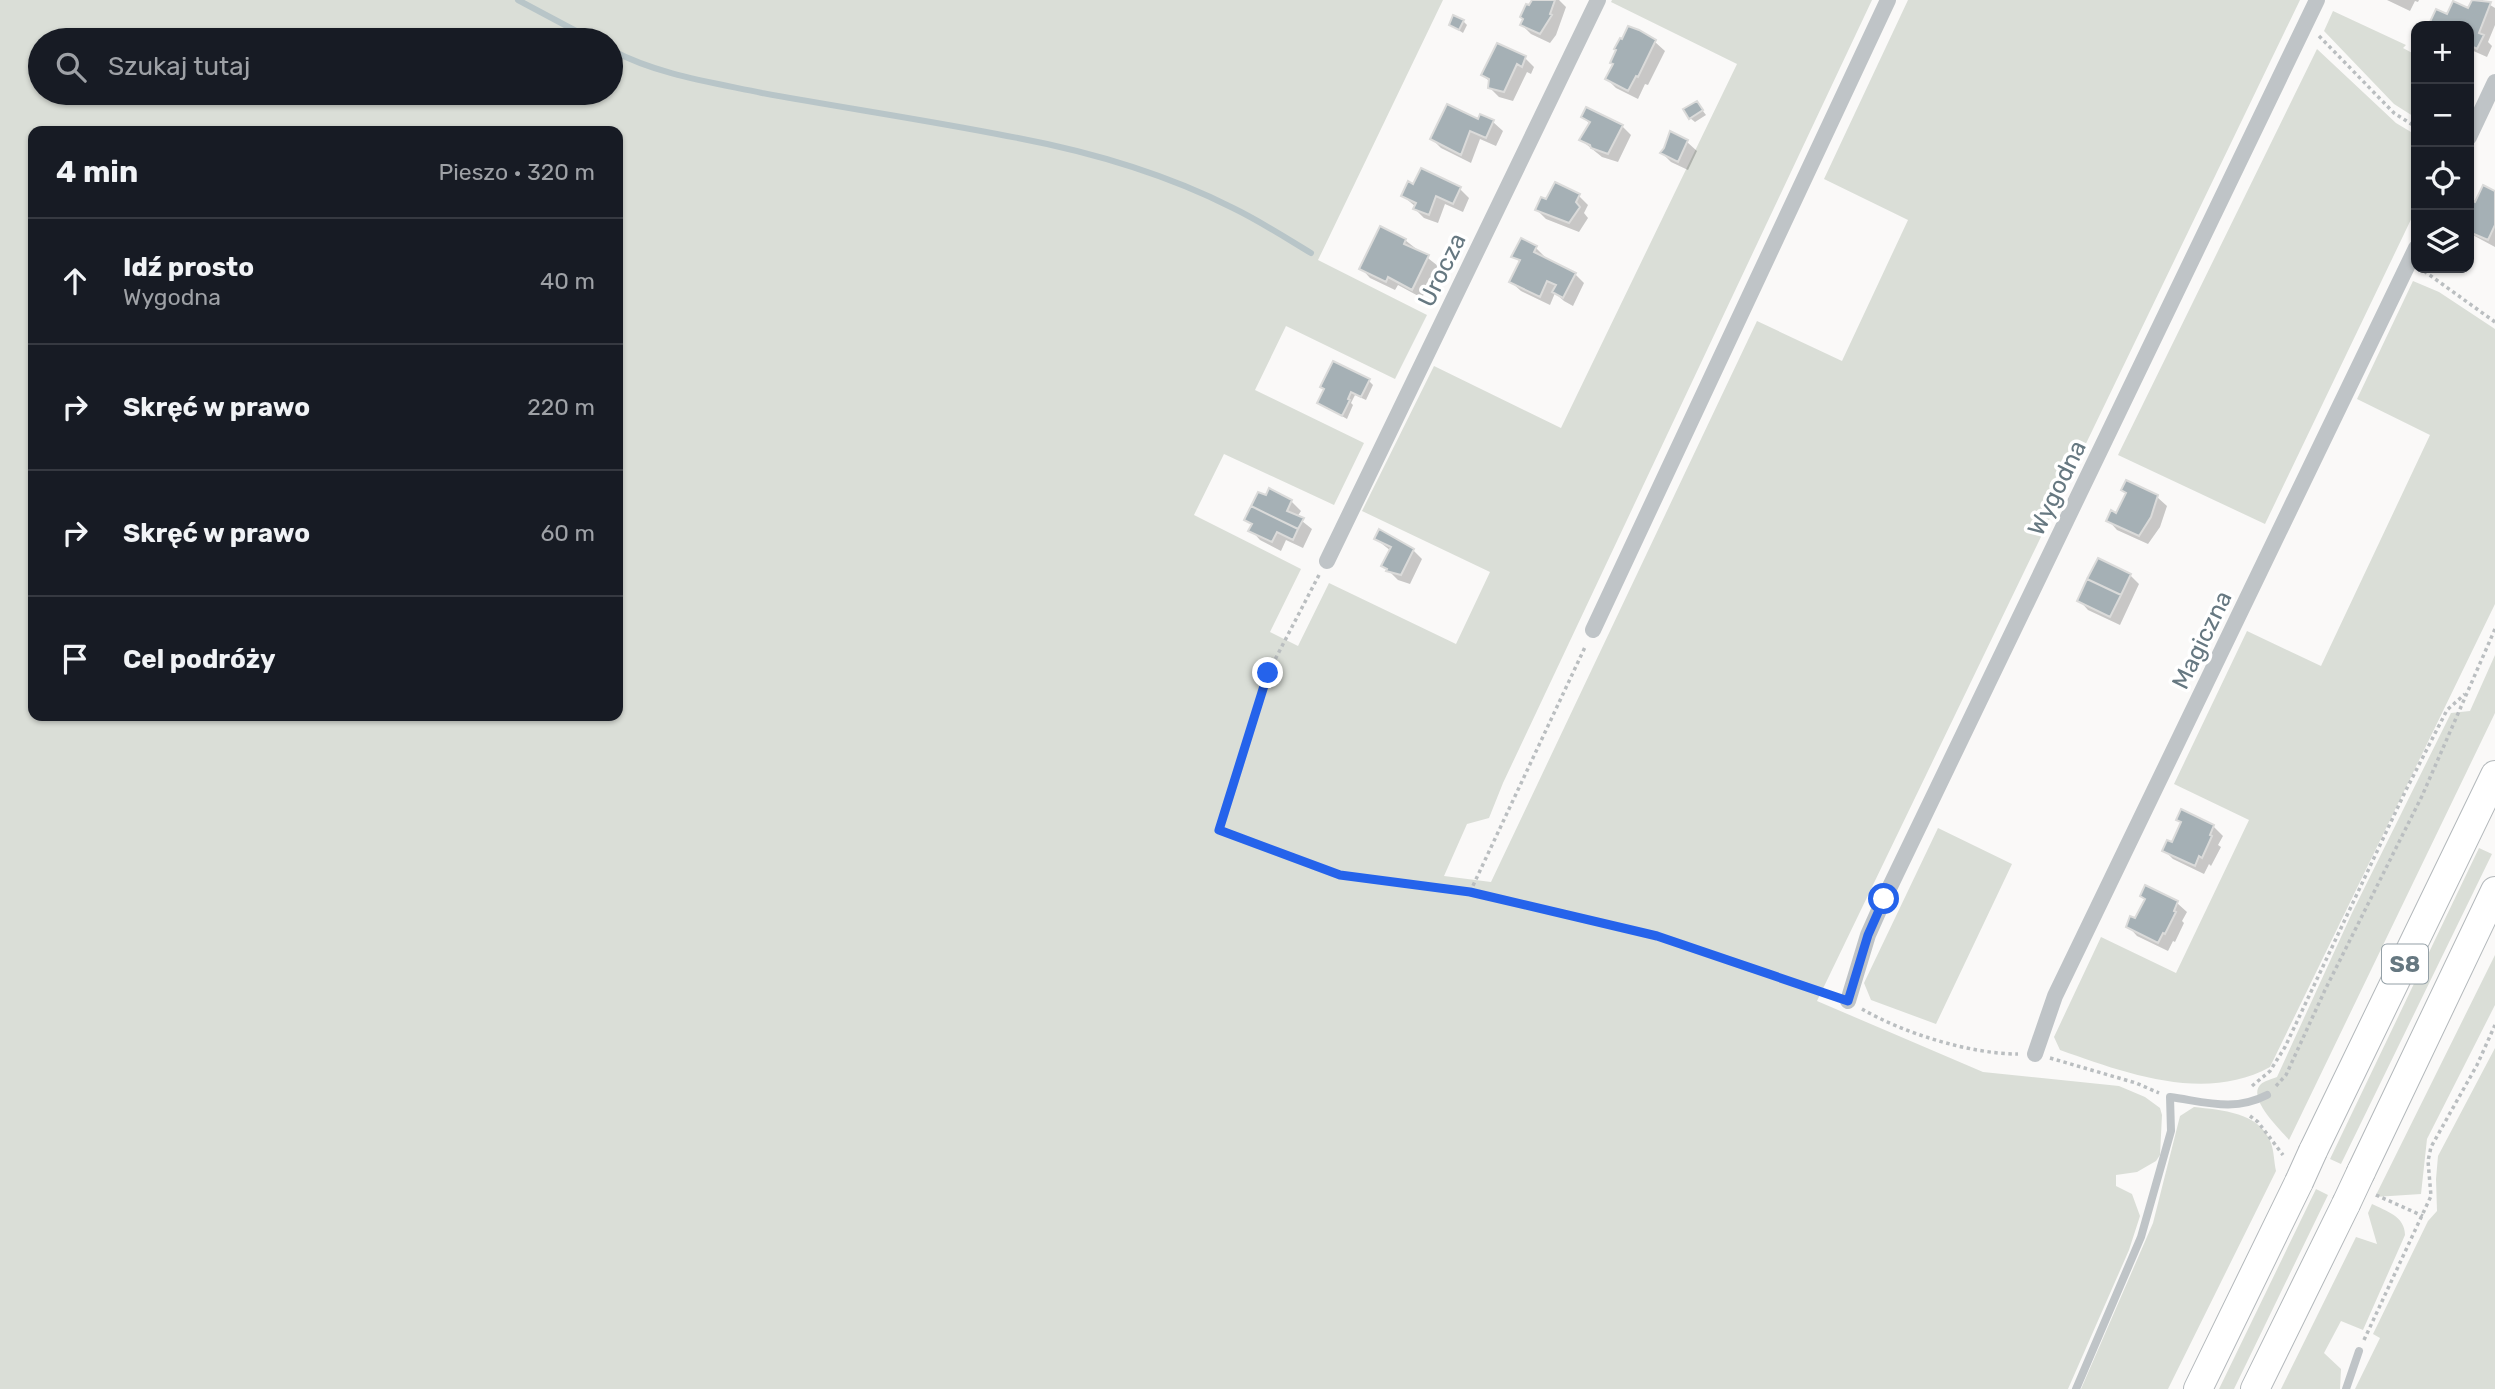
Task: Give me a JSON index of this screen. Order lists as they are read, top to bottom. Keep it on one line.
{"streets":{"highway":["S8"],"street":["Urocza","Wygodna","Magiczna"]},"page":{"map_buttons":["+","−"],"search":"Szukaj tutaj","heading":["4 min","Pieszo · 320 m"],"list":[["Idź prosto","Wygodna","40 m"],["Skręć w prawo","220 m"],["Skręć w prawo","60 m"],"Cel podróży"]}}
